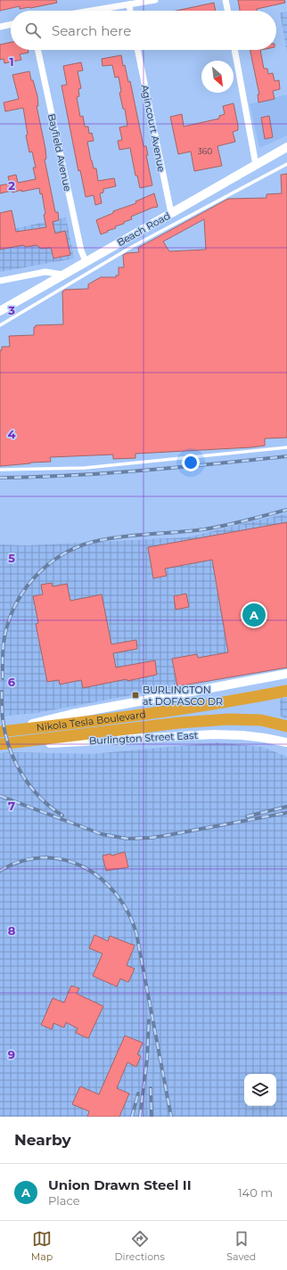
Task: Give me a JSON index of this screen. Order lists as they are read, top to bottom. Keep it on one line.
{"streets":{"highway":["Nikola Tesla Boulevard"],"main road":["Beach Road","Burlington Street East"],"street":["Agincourt Avenue","Bayfield Avenue"]},"crossings":[["Agincourt Avenue","Beach Road"],["Bayfield Avenue","Beach Road"],["Nikola Tesla Boulevard","Burlington Street East"]],"places":{"transit":["BURLINGTON at DOFASCO DR"]},"house_numbers":["360"],"north":"bottom right","page":{"search":"Search here","pins":"A","heading":"Nearby","list":[{"mark":"A","name":"Union Drawn Steel II","note":"Place","value":"140 m"}],"nav":["Map","Directions","Saved"]},"grid":{"rows":["1","2","3","4","5","6","7","8","9"]}}
